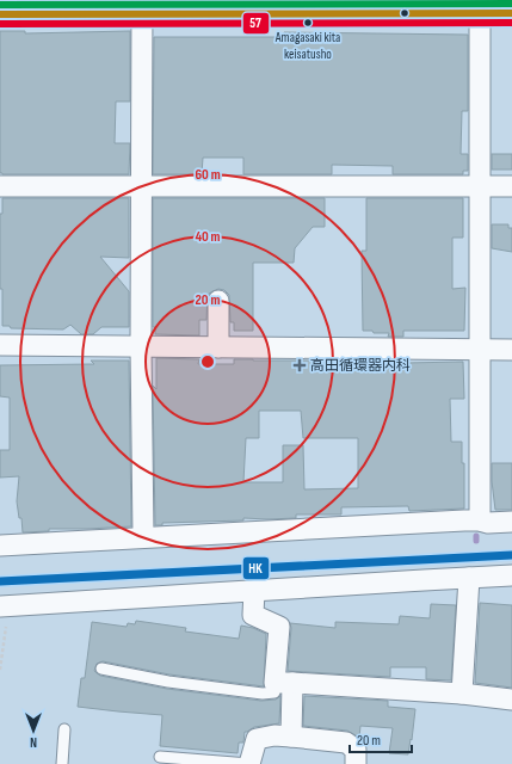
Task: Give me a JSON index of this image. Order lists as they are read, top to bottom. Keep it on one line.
{"places":{"other":["Amagasaki kita keisatusho"],"health":["高田循環器内科"]},"lines":["transit line 57","transit line HK"],"scale_bar":"20 m","north":"bottom","rings":["60 m","40 m","20 m"]}
